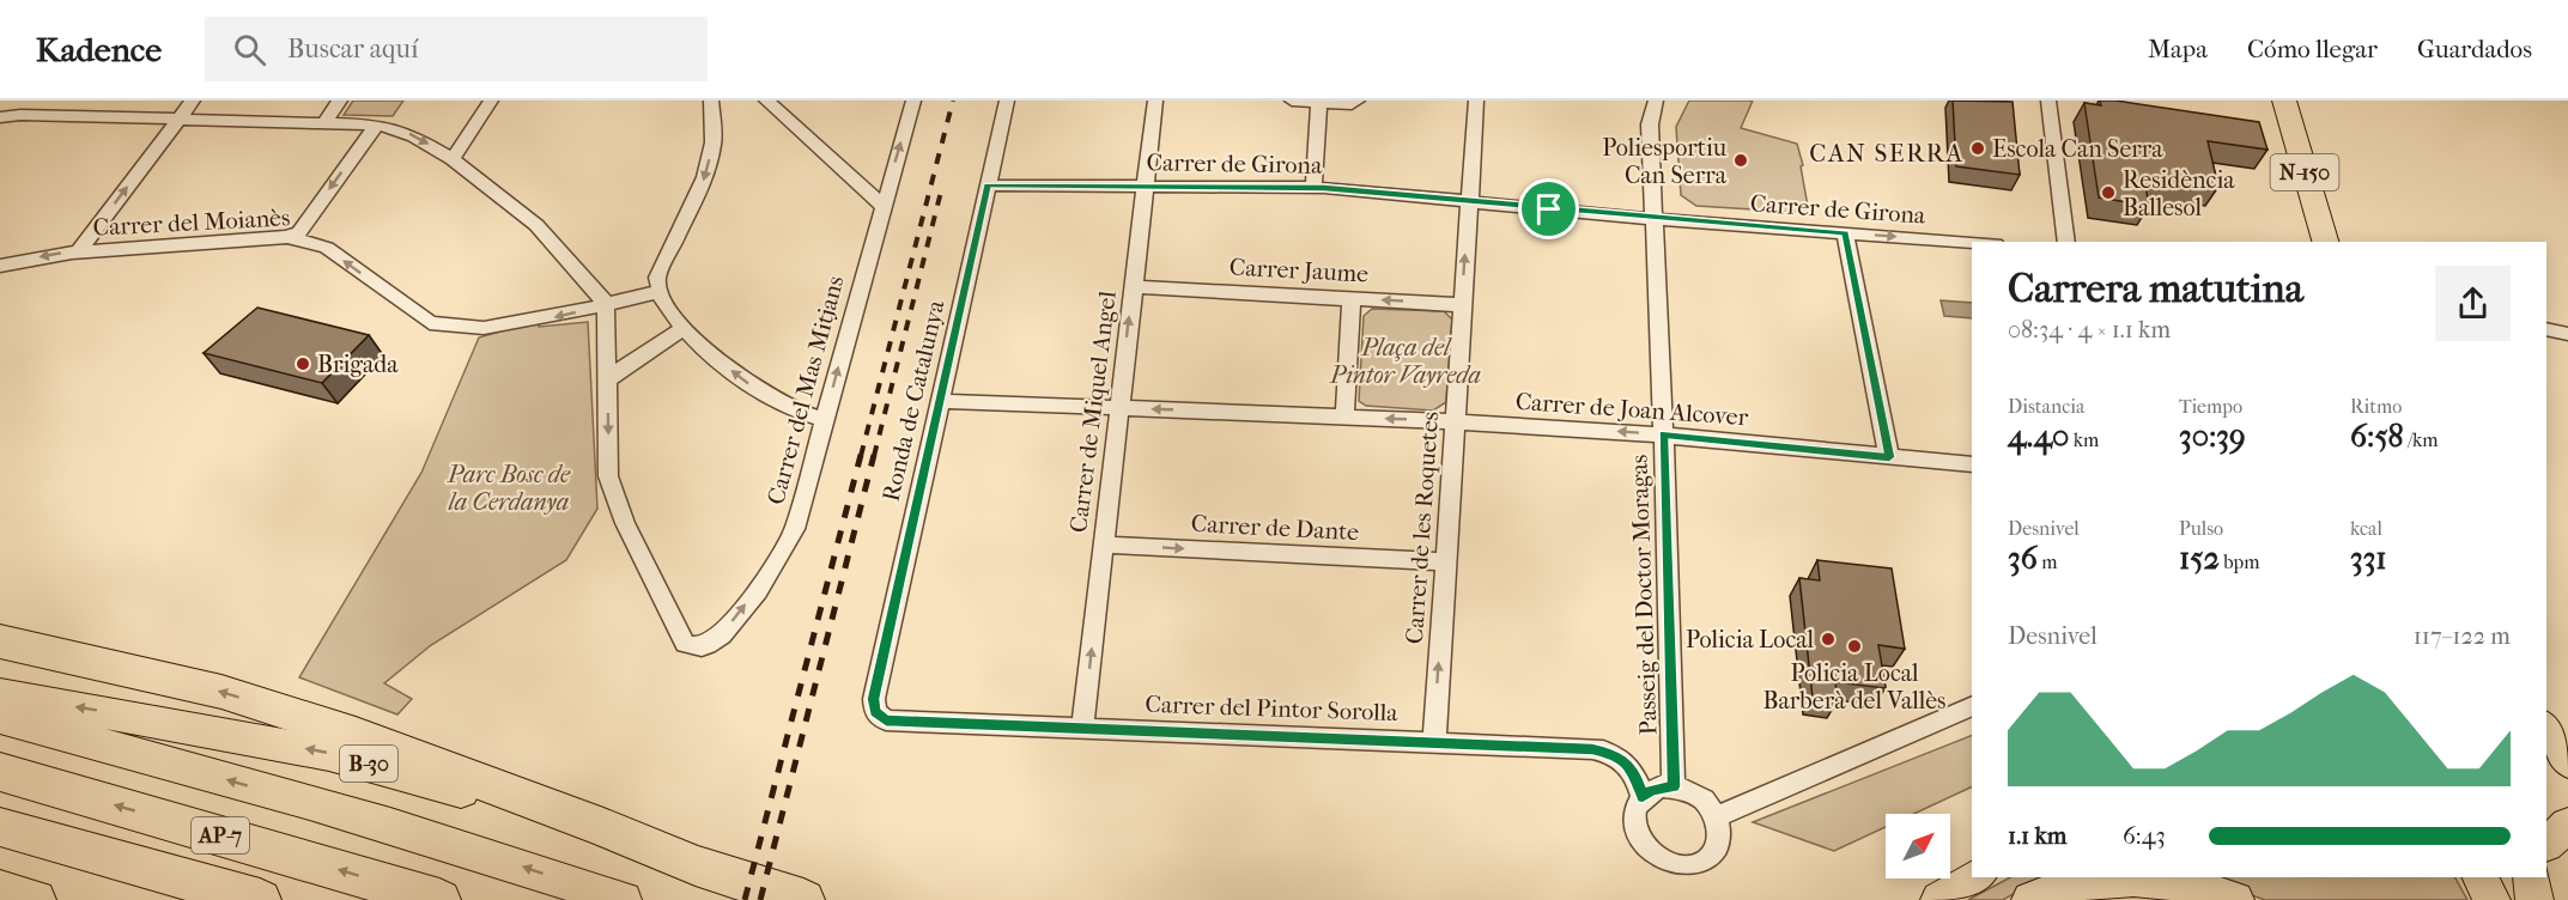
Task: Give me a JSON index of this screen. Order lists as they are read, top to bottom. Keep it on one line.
{"streets":{"highway":["B-30","AP-7"],"main road":["N-150"],"street":["Carrer de Girona","Carrer del Moianès","Carrer Jaume","Carrer del Mas Mitjans","Ronda de Catalunya","Carrer de Joan Alcover","Carrer de Miquel Angel","Carrer de Dante","Carrer de les Roquetes","Passeig del Doctor Moragas","Carrer del Pintor Sorolla"]},"crossings":[["Carrer de Girona","Ronda de Catalunya"],["Carrer de Girona","Carrer de Miquel Angel"],["Carrer de Girona","Carrer de les Roquetes"],["Carrer de Girona","Passeig del Doctor Moragas"],["Carrer Jaume","Carrer de Miquel Angel"],["Carrer Jaume","Carrer de les Roquetes"],["Ronda de Catalunya","Carrer de Joan Alcover"],["Ronda de Catalunya","Carrer del Pintor Sorolla"],["Carrer de Joan Alcover","Carrer de Miquel Angel"],["Carrer de Joan Alcover","Carrer de les Roquetes"],["Carrer de Joan Alcover","Passeig del Doctor Moragas"],["Carrer de Miquel Angel","Carrer de Dante"],["Carrer de Miquel Angel","Carrer del Pintor Sorolla"],["Carrer de Dante","Carrer de les Roquetes"],["Carrer de les Roquetes","Carrer del Pintor Sorolla"],["Passeig del Doctor Moragas","Carrer del Pintor Sorolla"]],"one_way":["Carrer de Joan Alcover","Carrer de Miquel Angel","Carrer de Dante","Carrer de les Roquetes"],"districts":["CAN SERRA"],"parks":["Plaça del Pintor Vayreda","Parc Bosc de la Cerdanya"],"places":["Escola Can Serra","Poliesportiu Can Serra","Residència Ballesol","Brigada","Policia Local","Policia Local Barberà del Vallès"],"north":"top right","page":{"header":"Kadence","search":"Buscar aquí","nav":["Mapa","Cómo llegar","Guardados"],"heading":["Carrera matutina","08:34 · 4 × 1.1 km"],"stats":[["Distancia","4.40 km"],["Tiempo","30:39"],["Ritmo","6:58 /km"],["Desnivel","36 m"],["Pulso","152 bpm"],["kcal","331"]],"chart":["Desnivel","117–122 m"],"list":[{"name":"1.1 km","note":"6:43"}]}}
